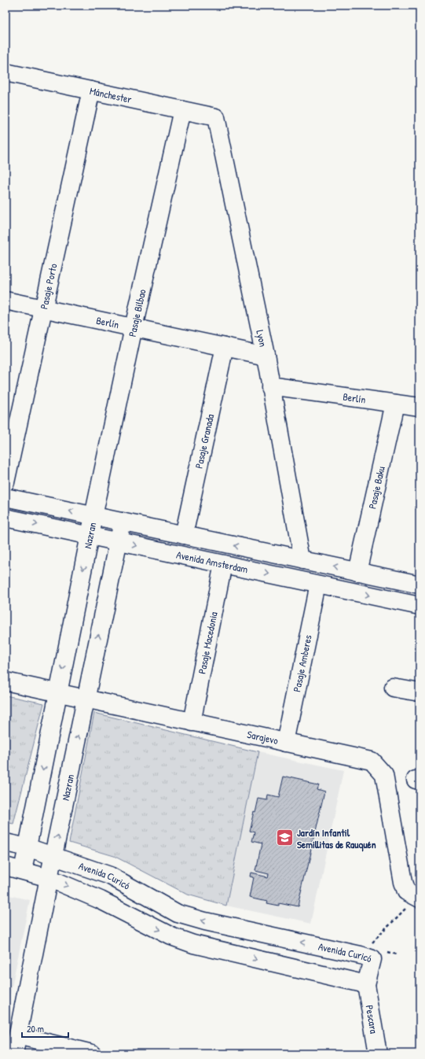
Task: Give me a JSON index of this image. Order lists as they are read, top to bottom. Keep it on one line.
{"streets":{"street":["Mánchester","Pasaje Porto","Pasaje Bilbao","Berlín","Lyon","Pasaje Granada","Pasaje Baku","Nazran","Avenida Amsterdam","Pasaje Macedonia","Pasaje Amberes","Sarajevo","Avenida Curicó","Pescara"]},"crossings":[["Mánchester","Pasaje Porto"],["Mánchester","Pasaje Bilbao"],["Mánchester","Lyon"],["Pasaje Porto","Berlín"],["Pasaje Bilbao","Berlín"],["Pasaje Bilbao","Nazran"],["Pasaje Bilbao","Avenida Amsterdam"],["Berlín","Lyon"],["Berlín","Pasaje Granada"],["Berlín","Pasaje Baku"],["Lyon","Avenida Amsterdam"],["Pasaje Granada","Avenida Amsterdam"],["Pasaje Baku","Avenida Amsterdam"],["Nazran","Avenida Amsterdam"],["Nazran","Sarajevo"],["Nazran","Avenida Curicó"],["Avenida Amsterdam","Pasaje Macedonia"],["Avenida Amsterdam","Pasaje Amberes"],["Pasaje Macedonia","Sarajevo"],["Pasaje Amberes","Sarajevo"],["Avenida Curicó","Pescara"]],"places":{"school or university":["Jardín Infantil Semillitas de Rauquén"]},"scale_bar":"20 m"}
